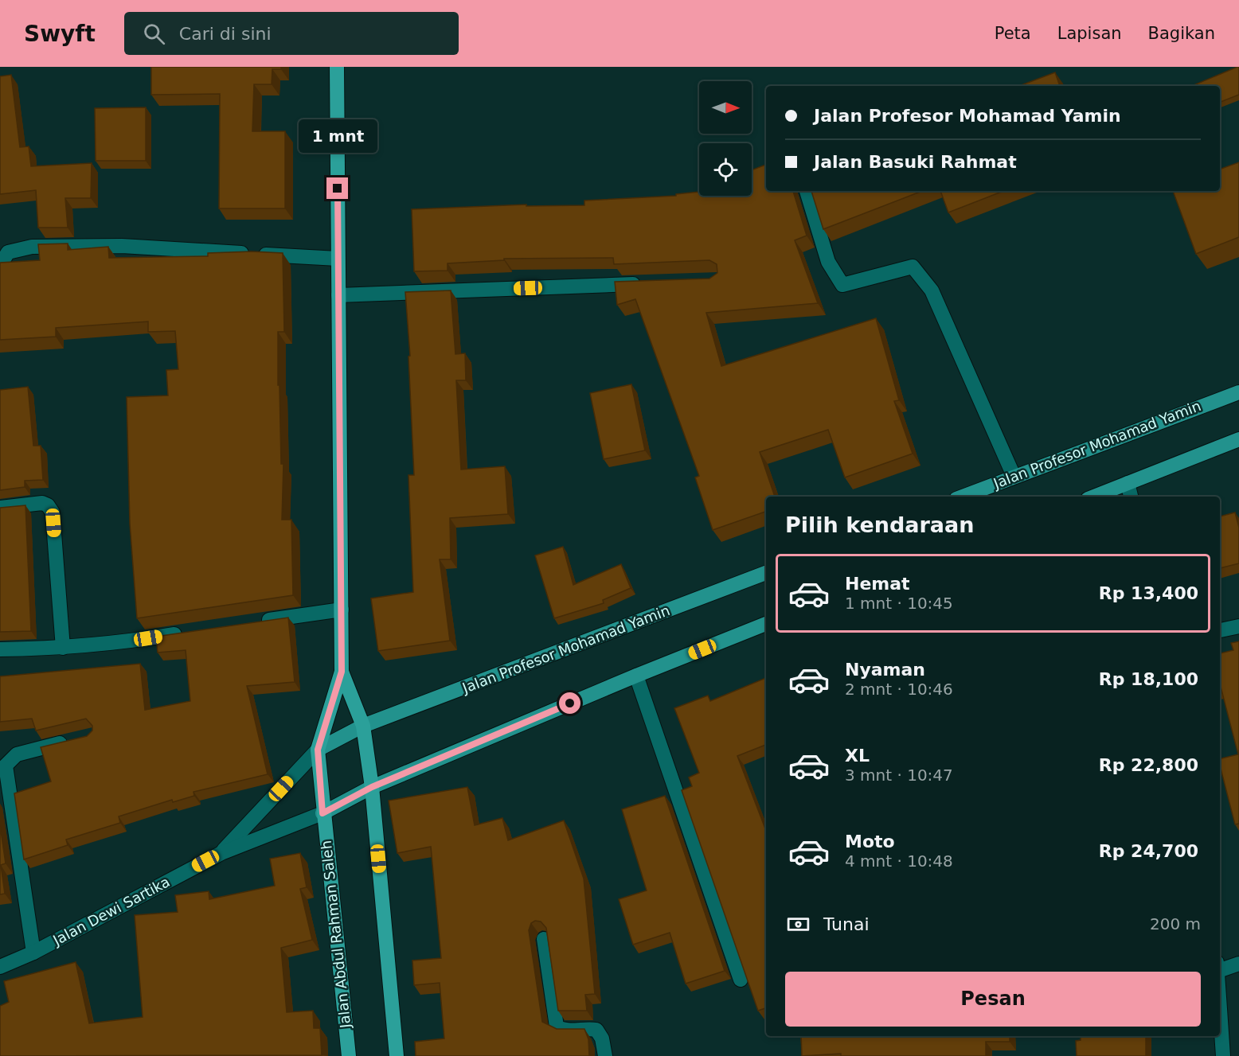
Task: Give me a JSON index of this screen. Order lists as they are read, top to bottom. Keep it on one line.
{"streets":{"highway":["Jalan Abdul Rahman Saleh"],"main road":["Jalan Profesor Mohamad Yamin"],"street":["Jalan Dewi Sartika"]},"crossings":[["Jalan Profesor Mohamad Yamin","Jalan Abdul Rahman Saleh"]],"north":"right","page":{"header":"Swyft","search":"Cari di sini","nav":["Peta","Lapisan","Bagikan"],"banner":["Jalan Profesor Mohamad Yamin","Jalan Basuki Rahmat"],"bubble":"1 mnt","heading":"Pilih kendaraan","list":[{"name":"Hemat","note":"1 mnt · 10:45","value":"Rp 13,400"},{"name":"Nyaman","note":"2 mnt · 10:46","value":"Rp 18,100"},{"name":"XL","note":"3 mnt · 10:47","value":"Rp 22,800"},{"name":"Moto","note":"4 mnt · 10:48","value":"Rp 24,700"}],"pay":["Tunai","200 m"],"buttons":"Pesan"}}
